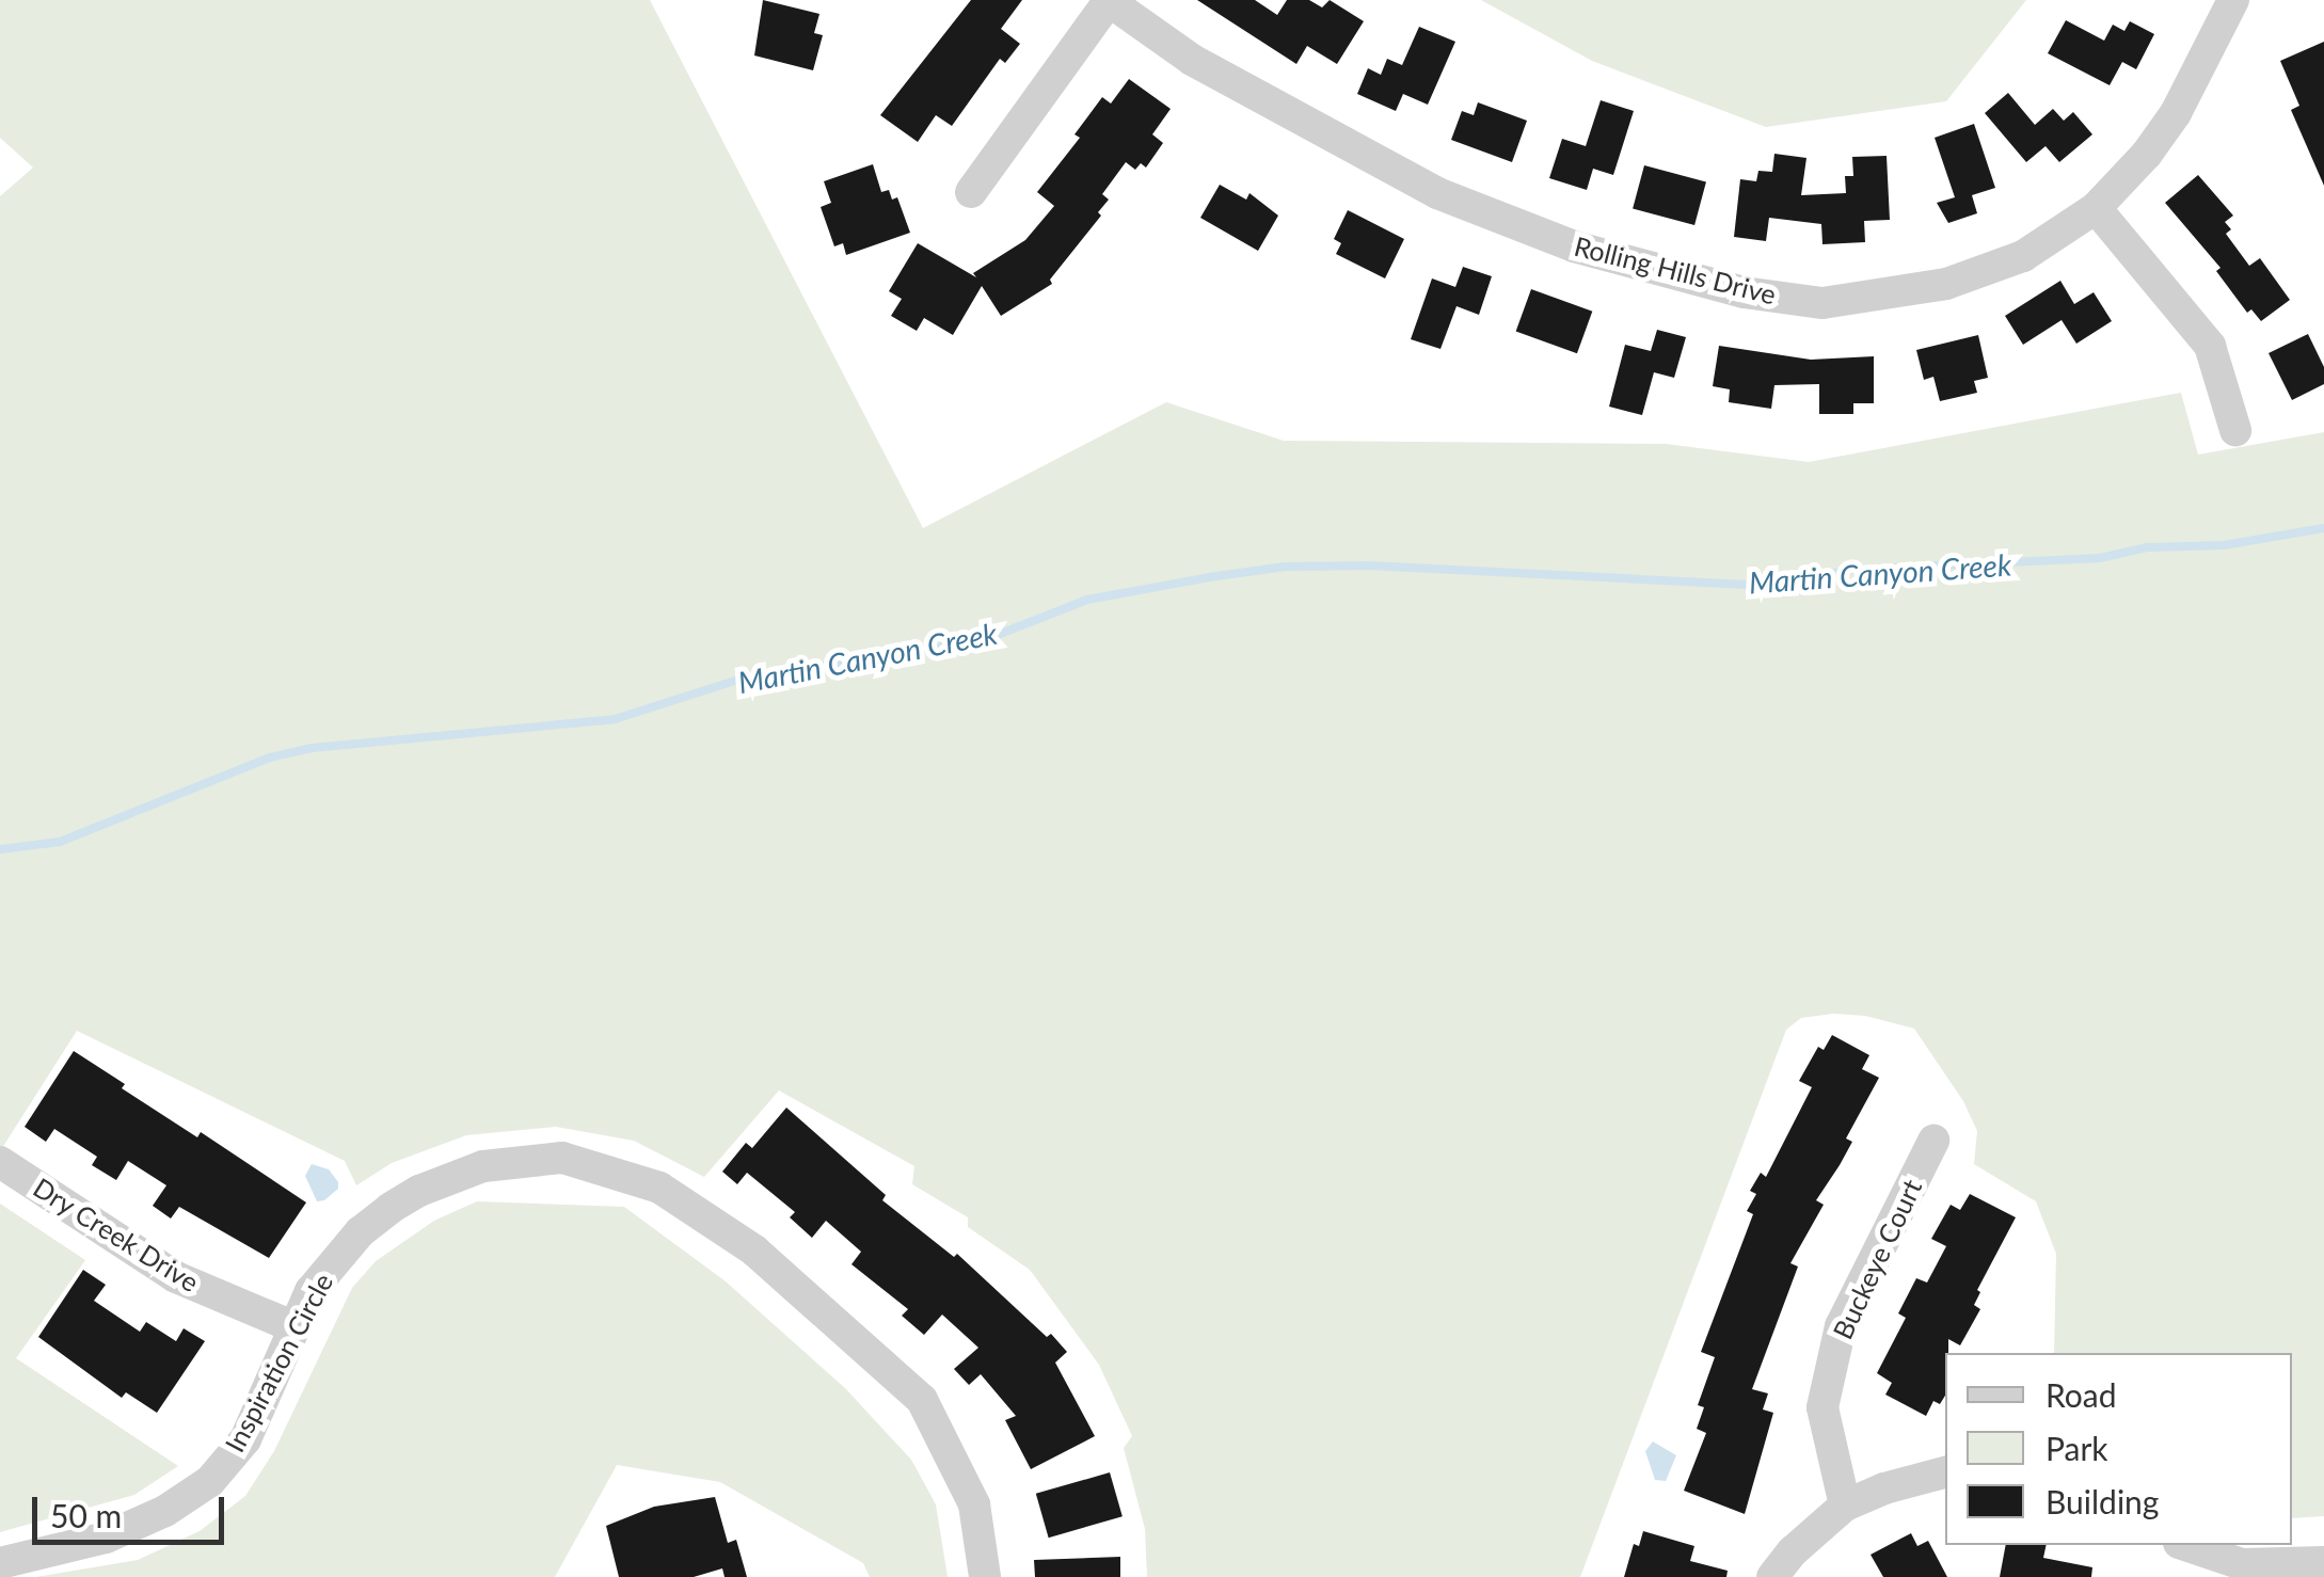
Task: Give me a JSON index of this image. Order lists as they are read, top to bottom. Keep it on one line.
{"streets":{"street":["Rolling Hills Drive","Dry Creek Drive","Buckeye Court","Inspiration Circle"]},"crossings":[["Dry Creek Drive","Inspiration Circle"]],"water":["Martin Canyon Creek"],"legend":["Road","Park","Building"],"scale_bar":"50 m"}
